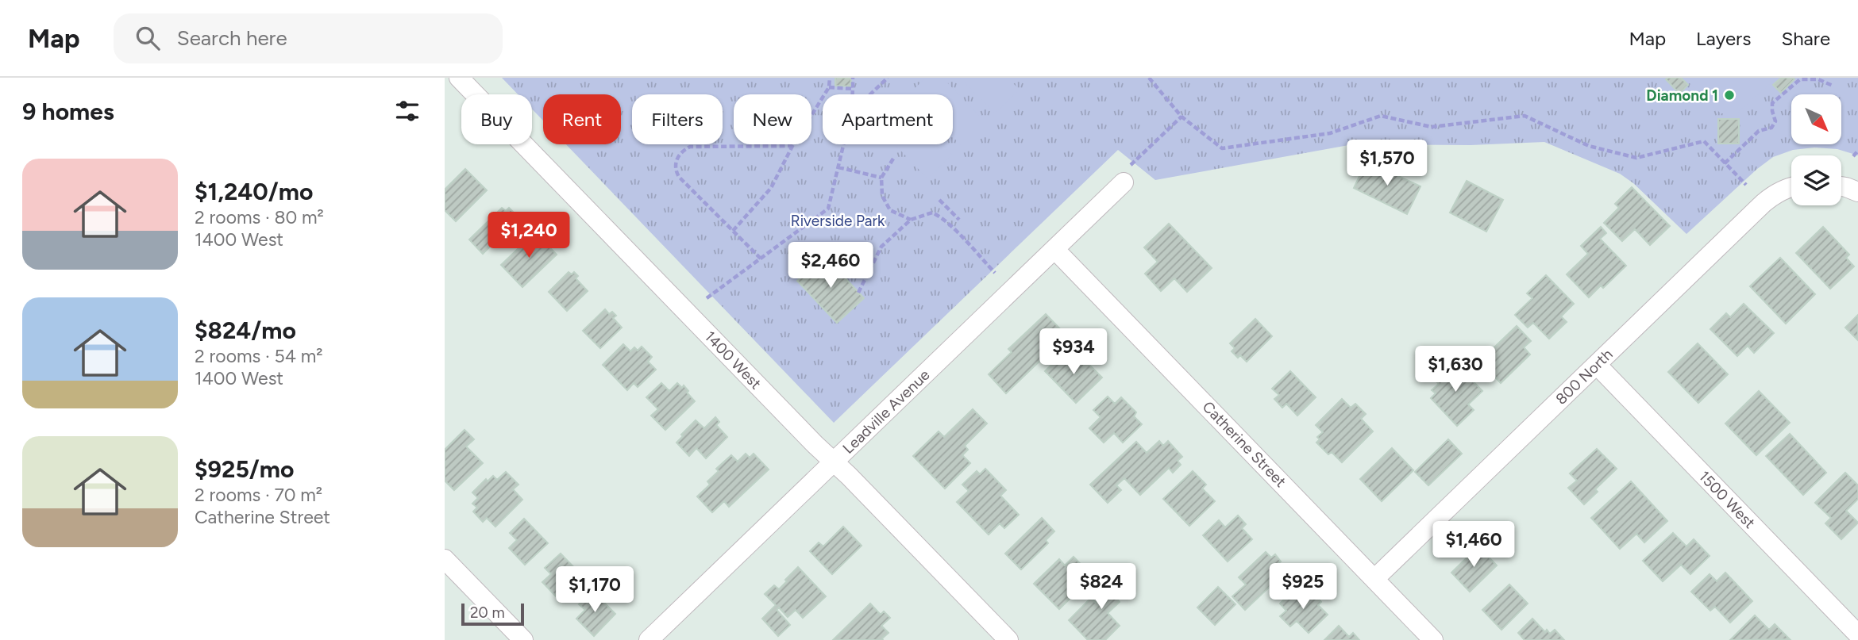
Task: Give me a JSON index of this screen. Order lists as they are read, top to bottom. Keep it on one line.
{"streets":{"street":["1400 West","800 North","Leadville Avenue","Catherine Street","1500 West"]},"crossings":[["1400 West","Leadville Avenue"],["800 North","Catherine Street"],["800 North","1500 West"],["Leadville Avenue","Catherine Street"]],"parks":["Riverside Park"],"places":["Diamond 1"],"scale_bar":"20 m","north":"bottom right","page":{"header":"Map","search":"Search here","nav":["Map","Layers","Share"],"heading":"9 homes","chip":["Buy","Rent","Filters","New","Apartment"],"price":["$1,570","$1,240","$2,460","$934","$1,630","$1,460","$824","$925","$1,170"],"list":[{"name":"$1,240/mo","note":"2 rooms · 80 m² · 1400 West"},{"name":"$824/mo","note":"2 rooms · 54 m² · 1400 West"},{"name":"$925/mo","note":"2 rooms · 70 m² · Catherine Street"}],"scale":"20 m"}}
